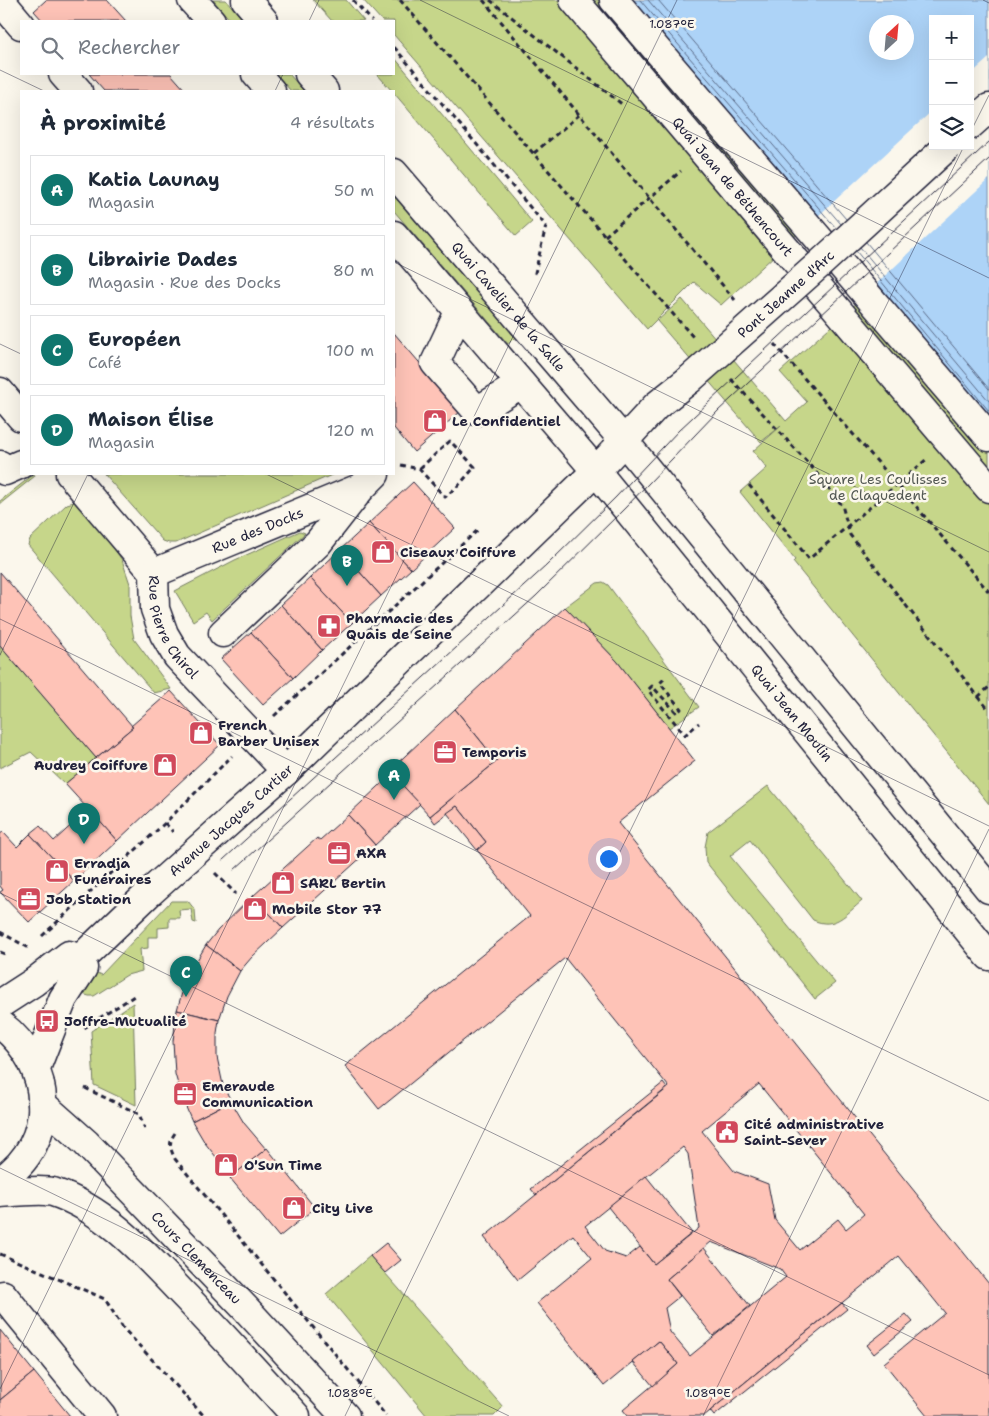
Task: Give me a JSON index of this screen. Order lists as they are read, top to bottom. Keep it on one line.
{"streets":{"street":["Quai Jean de Béthencourt","Pont Jeanne d'Arc","Quai Cavelier de la Salle","Rue des Docks","Rue Pierre Chirol","Quai Jean Moulin","Avenue Jacques Cartier","Cours Clemenceau"]},"crossings":[["Pont Jeanne d'Arc","Quai Cavelier de la Salle"],["Pont Jeanne d'Arc","Avenue Jacques Cartier"],["Quai Cavelier de la Salle","Avenue Jacques Cartier"],["Rue des Docks","Rue Pierre Chirol"],["Rue Pierre Chirol","Avenue Jacques Cartier"],["Quai Jean Moulin","Avenue Jacques Cartier"]],"parks":["Square Les Coulisses de Claquedent"],"places":{"shop":["Le Confidentiel","Ciseaux Coiffure","French Barber Unisex","Audrey Coiffure","Erradja Funéraires","SARL Bertin","Mobile Stor 77","O'Sun Time","City Live"],"pharmacy":["Pharmacie des Quais de Seine"],"office":["Temporis","AXA","Job Station","Emeraude Communication"],"bus stop":["Joffre-Mutualité"],"public building":["Cité administrative Saint-Sever"]},"north":"top right","page":{"map_buttons":["+","−"],"search":"Rechercher","heading":["À proximité","4 résultats"],"list":[{"mark":"A","name":"Katia Launay","note":"Magasin","value":"50 m"},{"mark":"B","name":"Librairie Dades","note":"Magasin · Rue des Docks","value":"80 m"},{"mark":"C","name":"Européen","note":"Café","value":"100 m"},{"mark":"D","name":"Maison Élise","note":"Magasin","value":"120 m"}],"pins":["B","A","D","C"]},"coordinates":["1.087°E","1.088°E","1.089°E"]}
